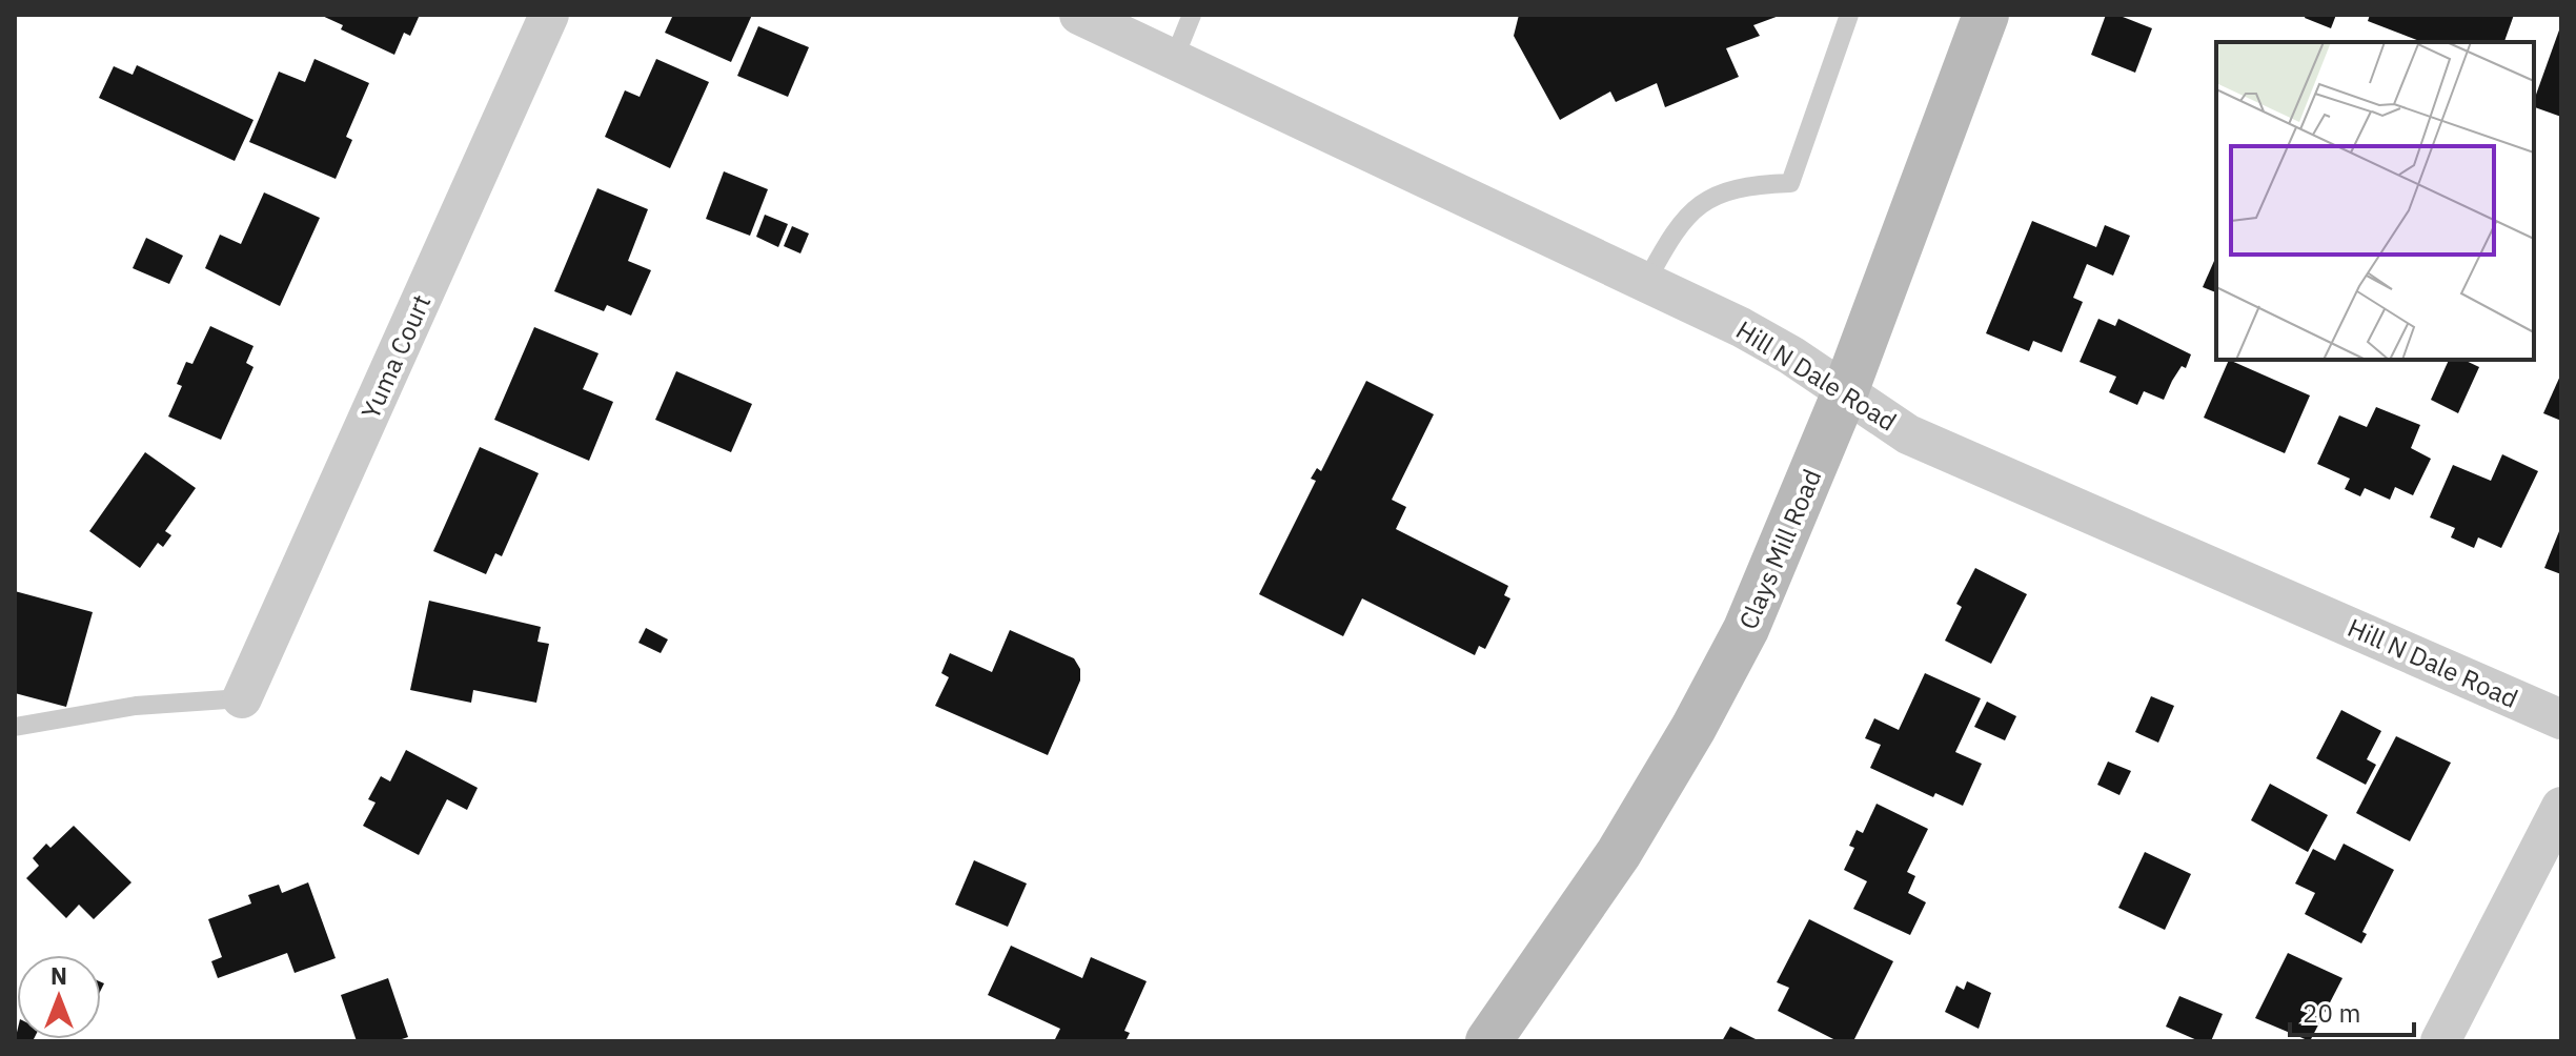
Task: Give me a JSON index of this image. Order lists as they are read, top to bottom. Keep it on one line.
{"streets":{"main road":["Clays Mill Road"],"street":["Yuma Court","Hill N Dale Road"]},"crossings":[["Hill N Dale Road","Clays Mill Road"]],"scale_bar":"20 m","north":"top"}
